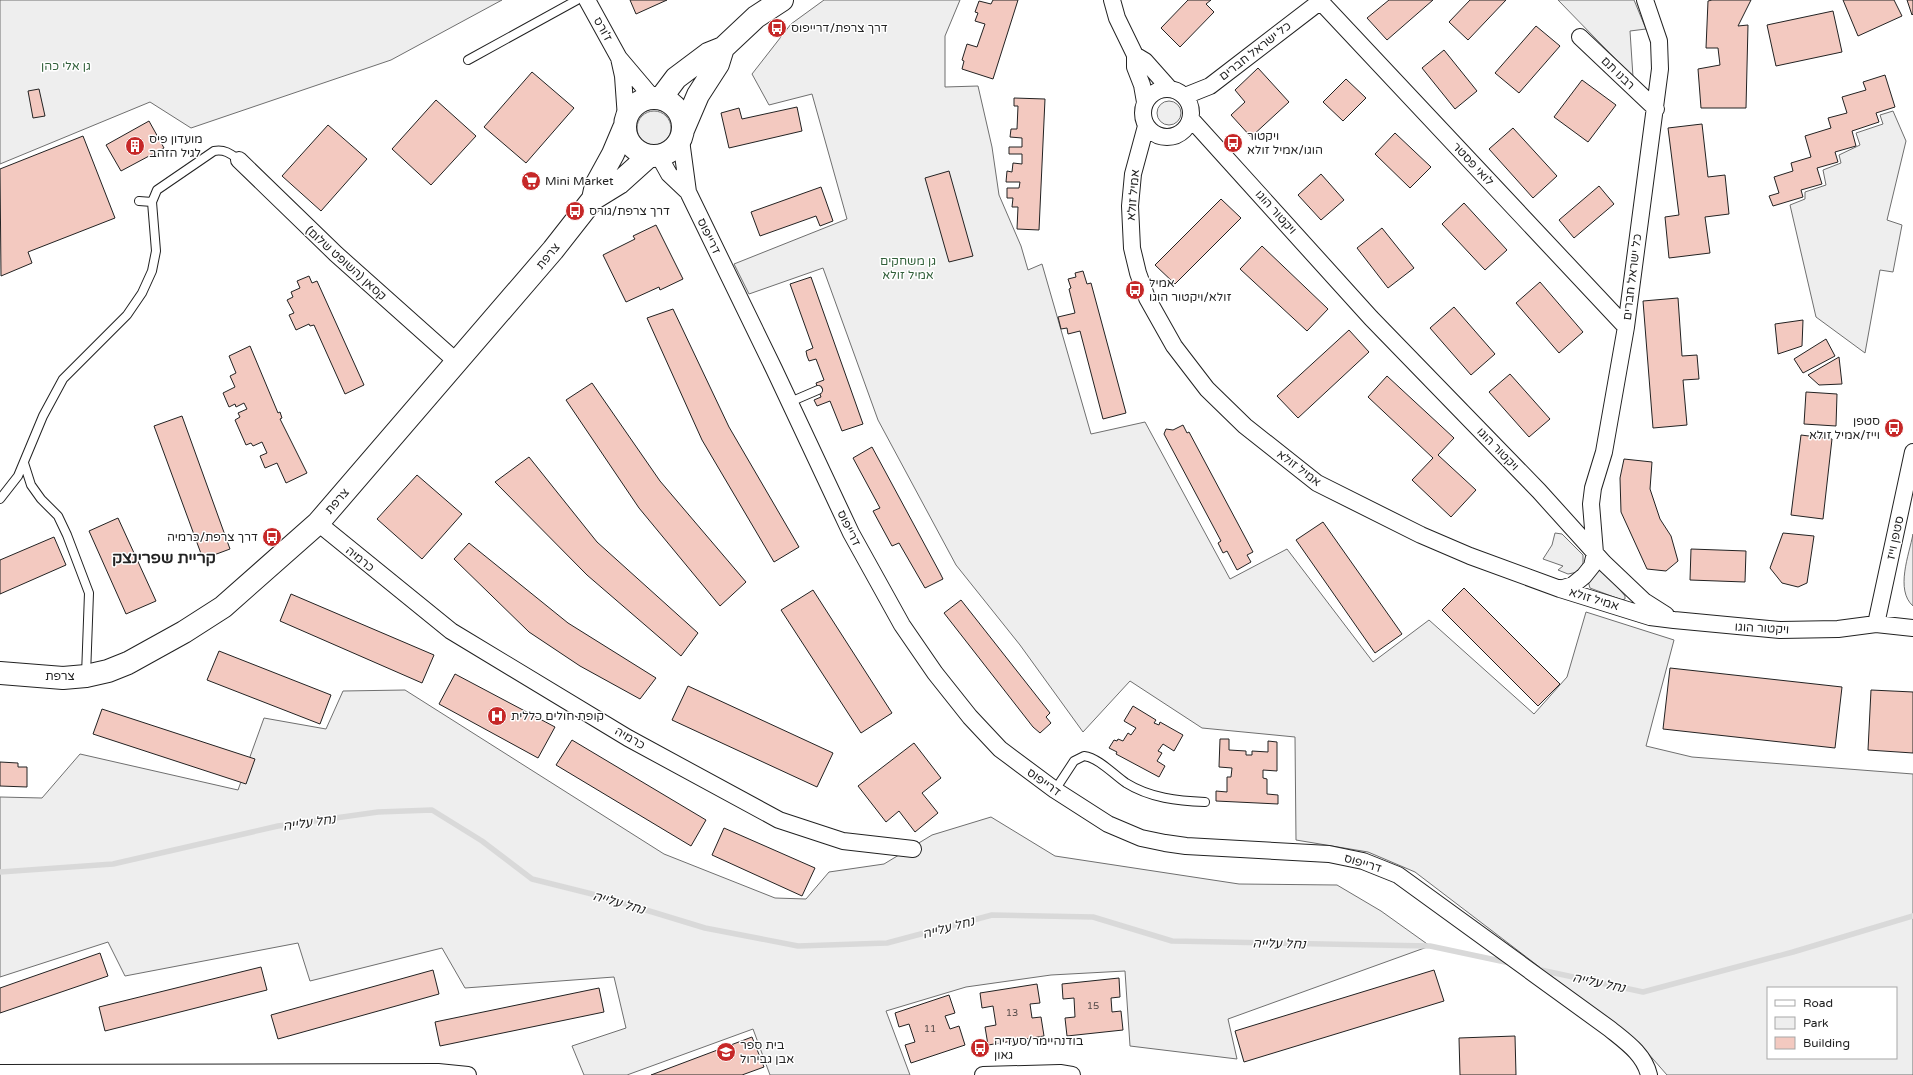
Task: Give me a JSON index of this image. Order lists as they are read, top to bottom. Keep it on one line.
{"streets":{"street":["ז'ורס","כל ישראל חברים","רבנו תם","לואי פסטר","אמיל זולא","ויקטור הוגו","דרייפוס","צרפת","קסאן (השופט שלום)","סטפן וייז","כרמיה"]},"crossings":[["ז'ורס","דרייפוס"],["ז'ורס","צרפת"],["כל ישראל חברים","רבנו תם"],["כל ישראל חברים","לואי פסטר"],["כל ישראל חברים","אמיל זולא"],["כל ישראל חברים","ויקטור הוגו"],["אמיל זולא","ויקטור הוגו"],["ויקטור הוגו","סטפן וייז"],["דרייפוס","צרפת"],["צרפת","קסאן (השופט שלום)"],["צרפת","כרמיה"]],"districts":["קריית שפרינצק"],"water":["נחל עלייה"],"parks":["גן אלי כהן","גן משחקים אמיל זולא"],"places":{"bus stop":["דרך צרפת/דרייפוס","ויקטור הוגו/אמיל זולא","דרך צרפת/גורס","אמיל זולא/ויקטור הוגו","סטפן וייז/אמיל זולא","דרך צרפת/כרמיה","בודנהיימר/סעדיה גאון"],"building":["מועדון פיס לגיל הזהב"],"supermarket":["Mini Market"],"hospital":["קופת חולים כללית"],"school or university":["בית ספר אבן גבירול"]},"house_numbers":["15","13","11"],"legend":["Road","Park","Building"]}
